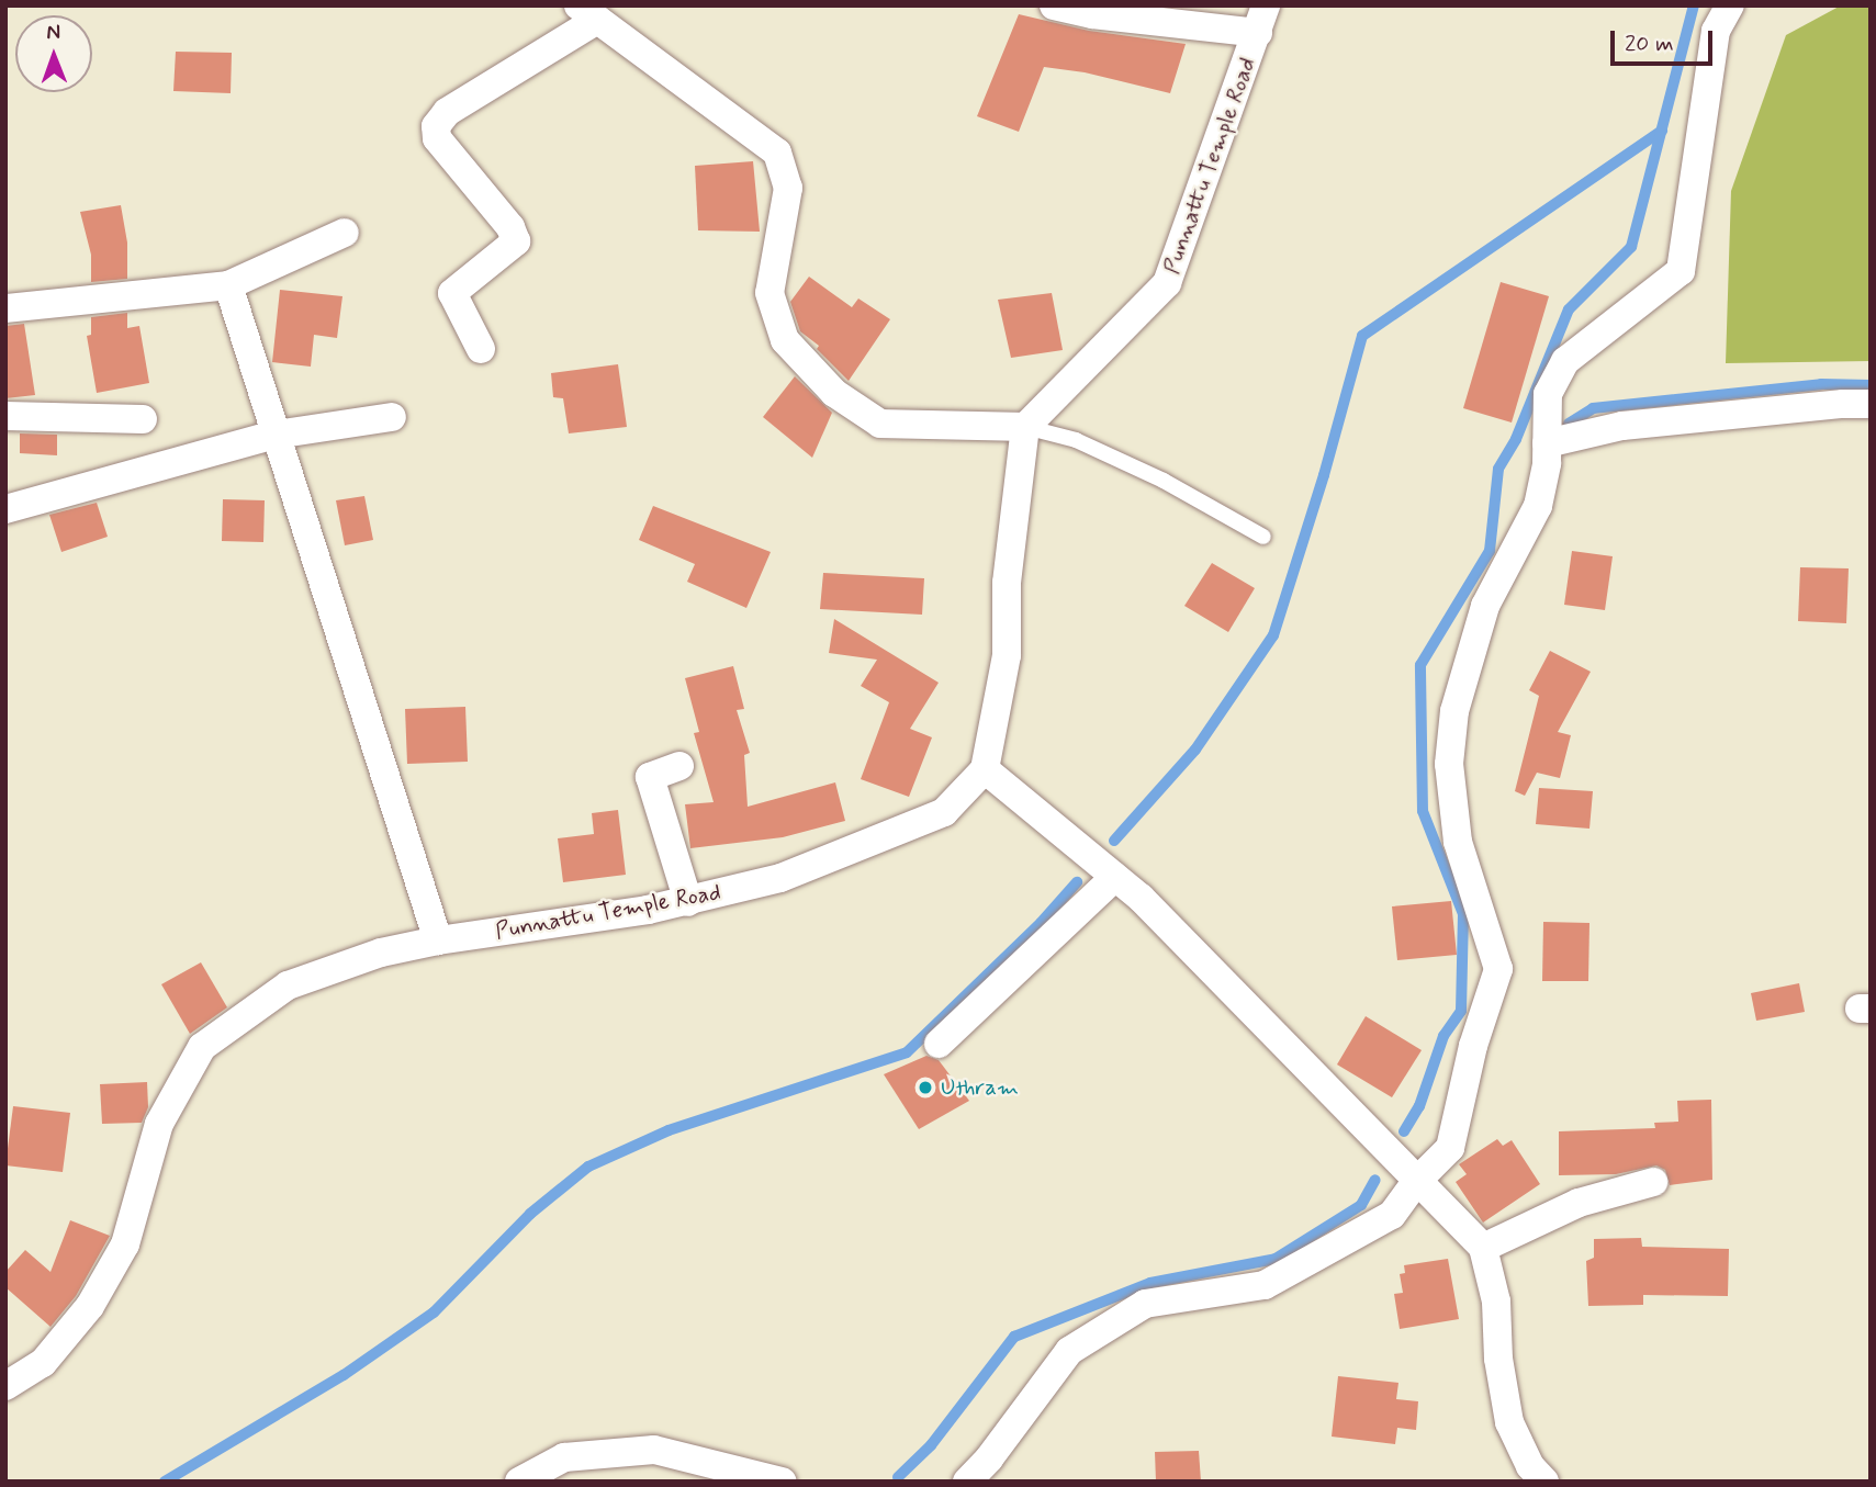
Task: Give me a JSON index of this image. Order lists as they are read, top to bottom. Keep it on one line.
{"streets":{"street":["Punnattu Temple Road"]},"places":["Uthram"],"scale_bar":"20 m","north":"top"}
